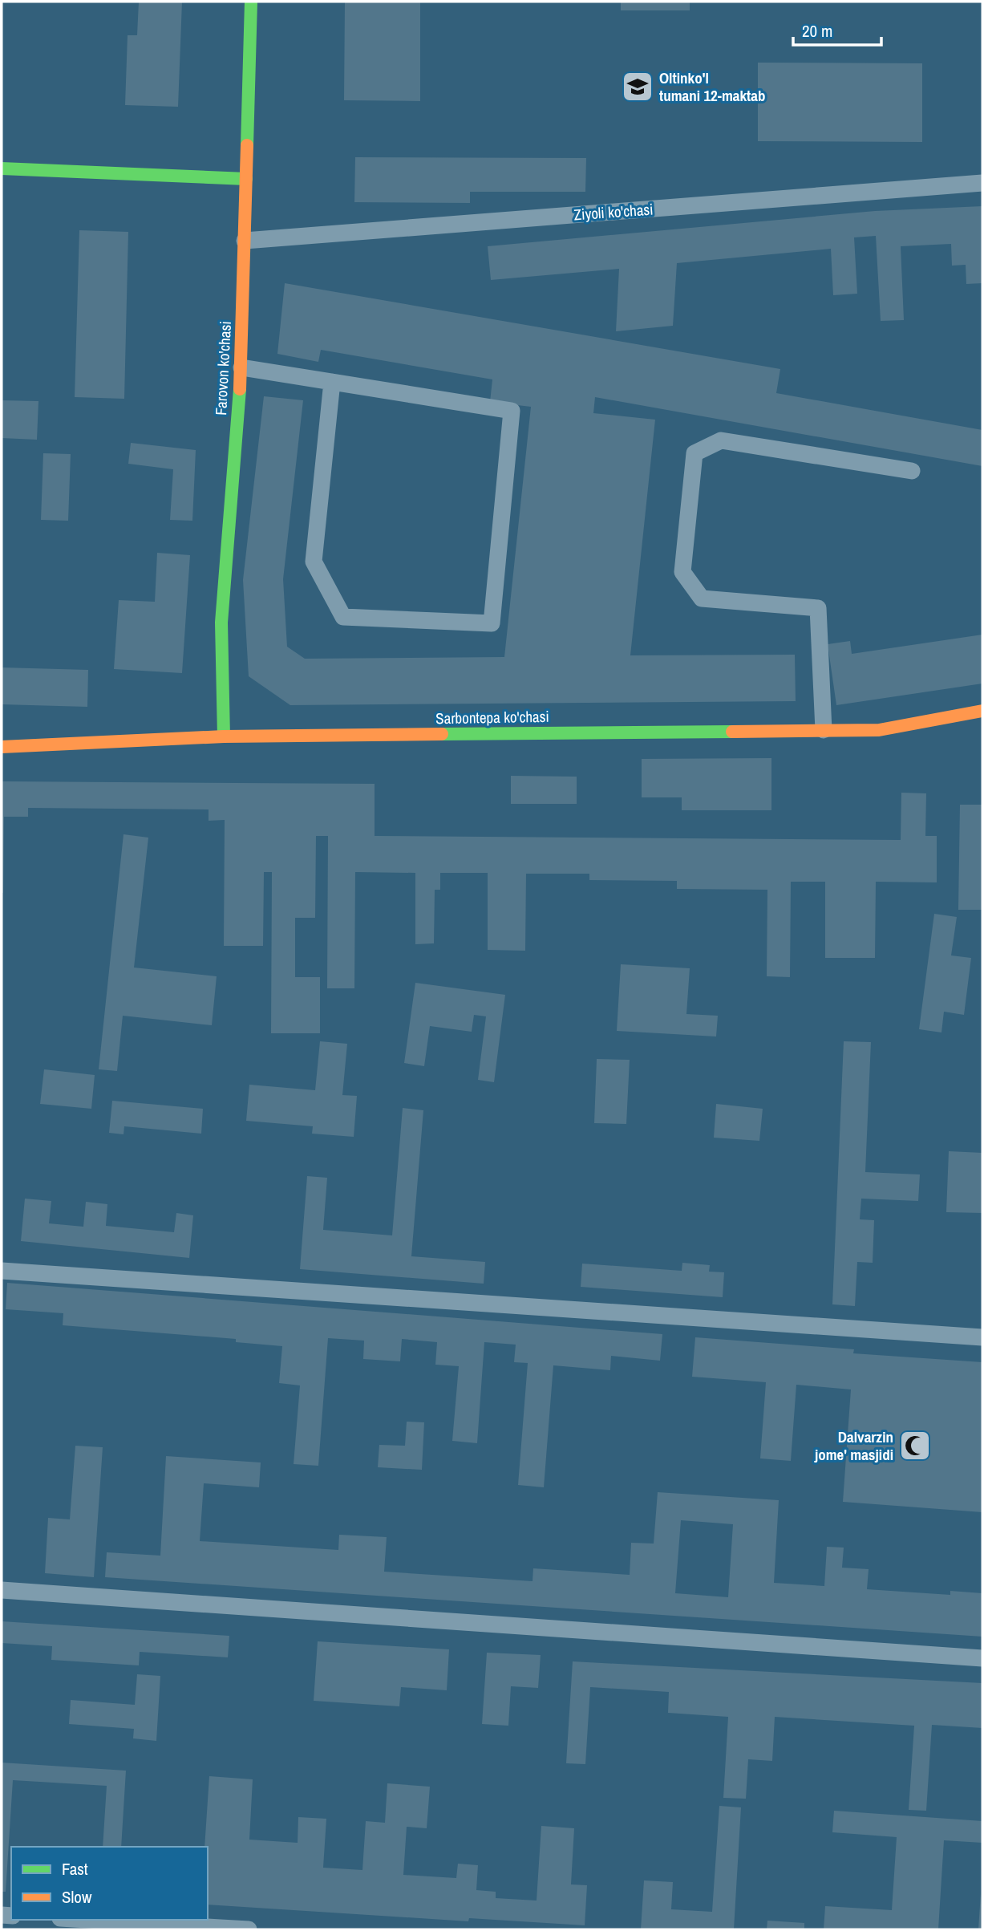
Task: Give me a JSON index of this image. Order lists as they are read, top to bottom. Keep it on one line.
{"streets":{"street":["Farovon ko'chasi","Sarbontepa ko'chasi"],"lane":["Ziyoli ko'chasi"]},"crossings":[["Ziyoli ko'chasi","Farovon ko'chasi"],["Farovon ko'chasi","Sarbontepa ko'chasi"]],"places":{"school or university":["Oltinko'l tumani 12-maktab"],"mosque":["Dalvarzin jome' masjidi"]},"legend":["Fast","Slow"],"scale_bar":"20 m"}
